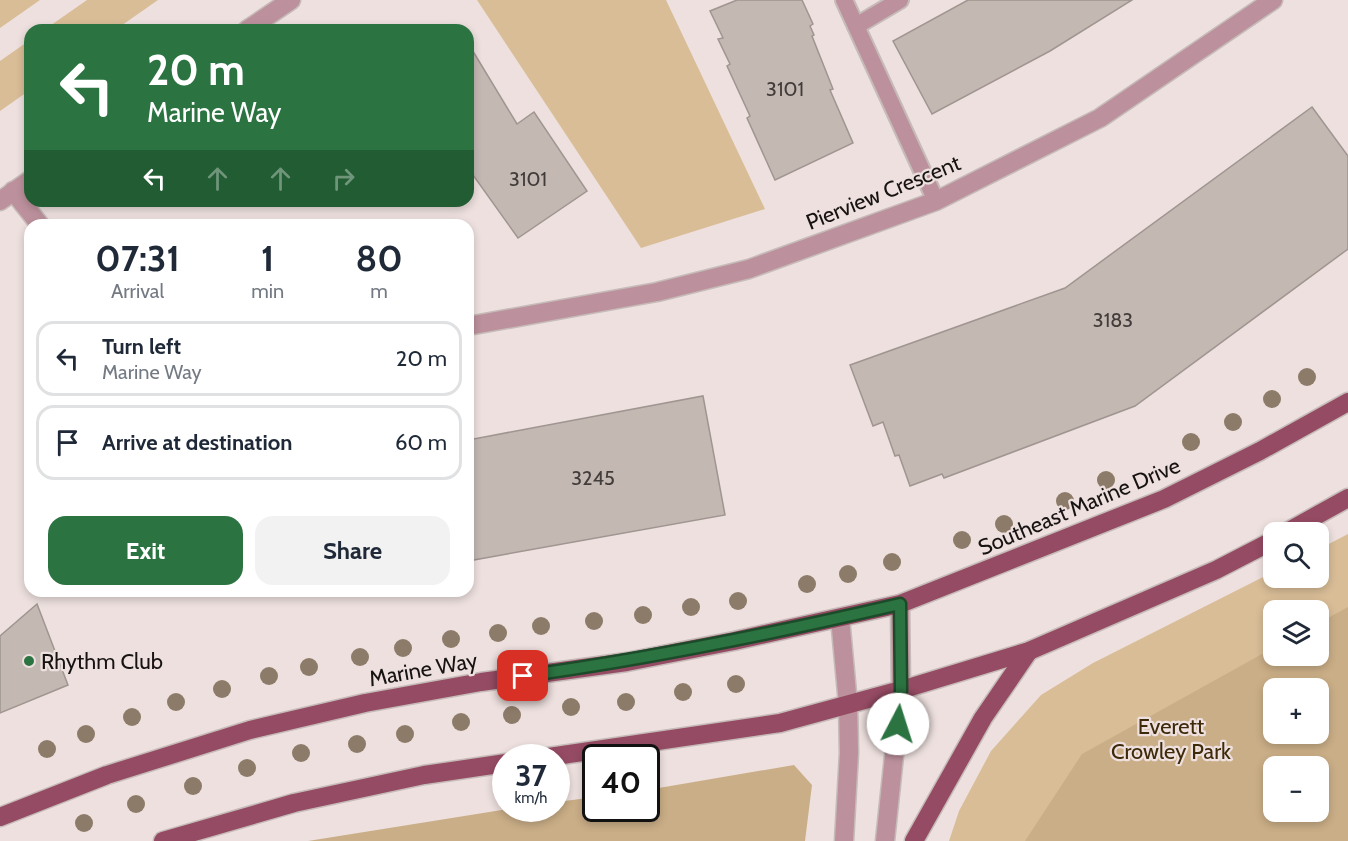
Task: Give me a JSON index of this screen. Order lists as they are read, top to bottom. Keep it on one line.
{"streets":{"main road":["Southeast Marine Drive","Marine Way"],"street":["Pierview Crescent"]},"crossings":[["Southeast Marine Drive","Marine Way"]],"parks":["Everett Crowley Park"],"places":["Rhythm Club"],"house_numbers":["3101","3101","3183","3245"],"page":{"turn":["20 m","Marine Way"],"eta":["07:31","Arrival","1","min","80","m"],"list":[{"name":"Turn left","note":"Marine Way","value":"20 m"},{"name":"Arrive at destination","value":"60 m"}],"buttons":["Exit","Share"],"map_buttons":["+","−"],"speed":"37 km/h","limit":"40"}}
